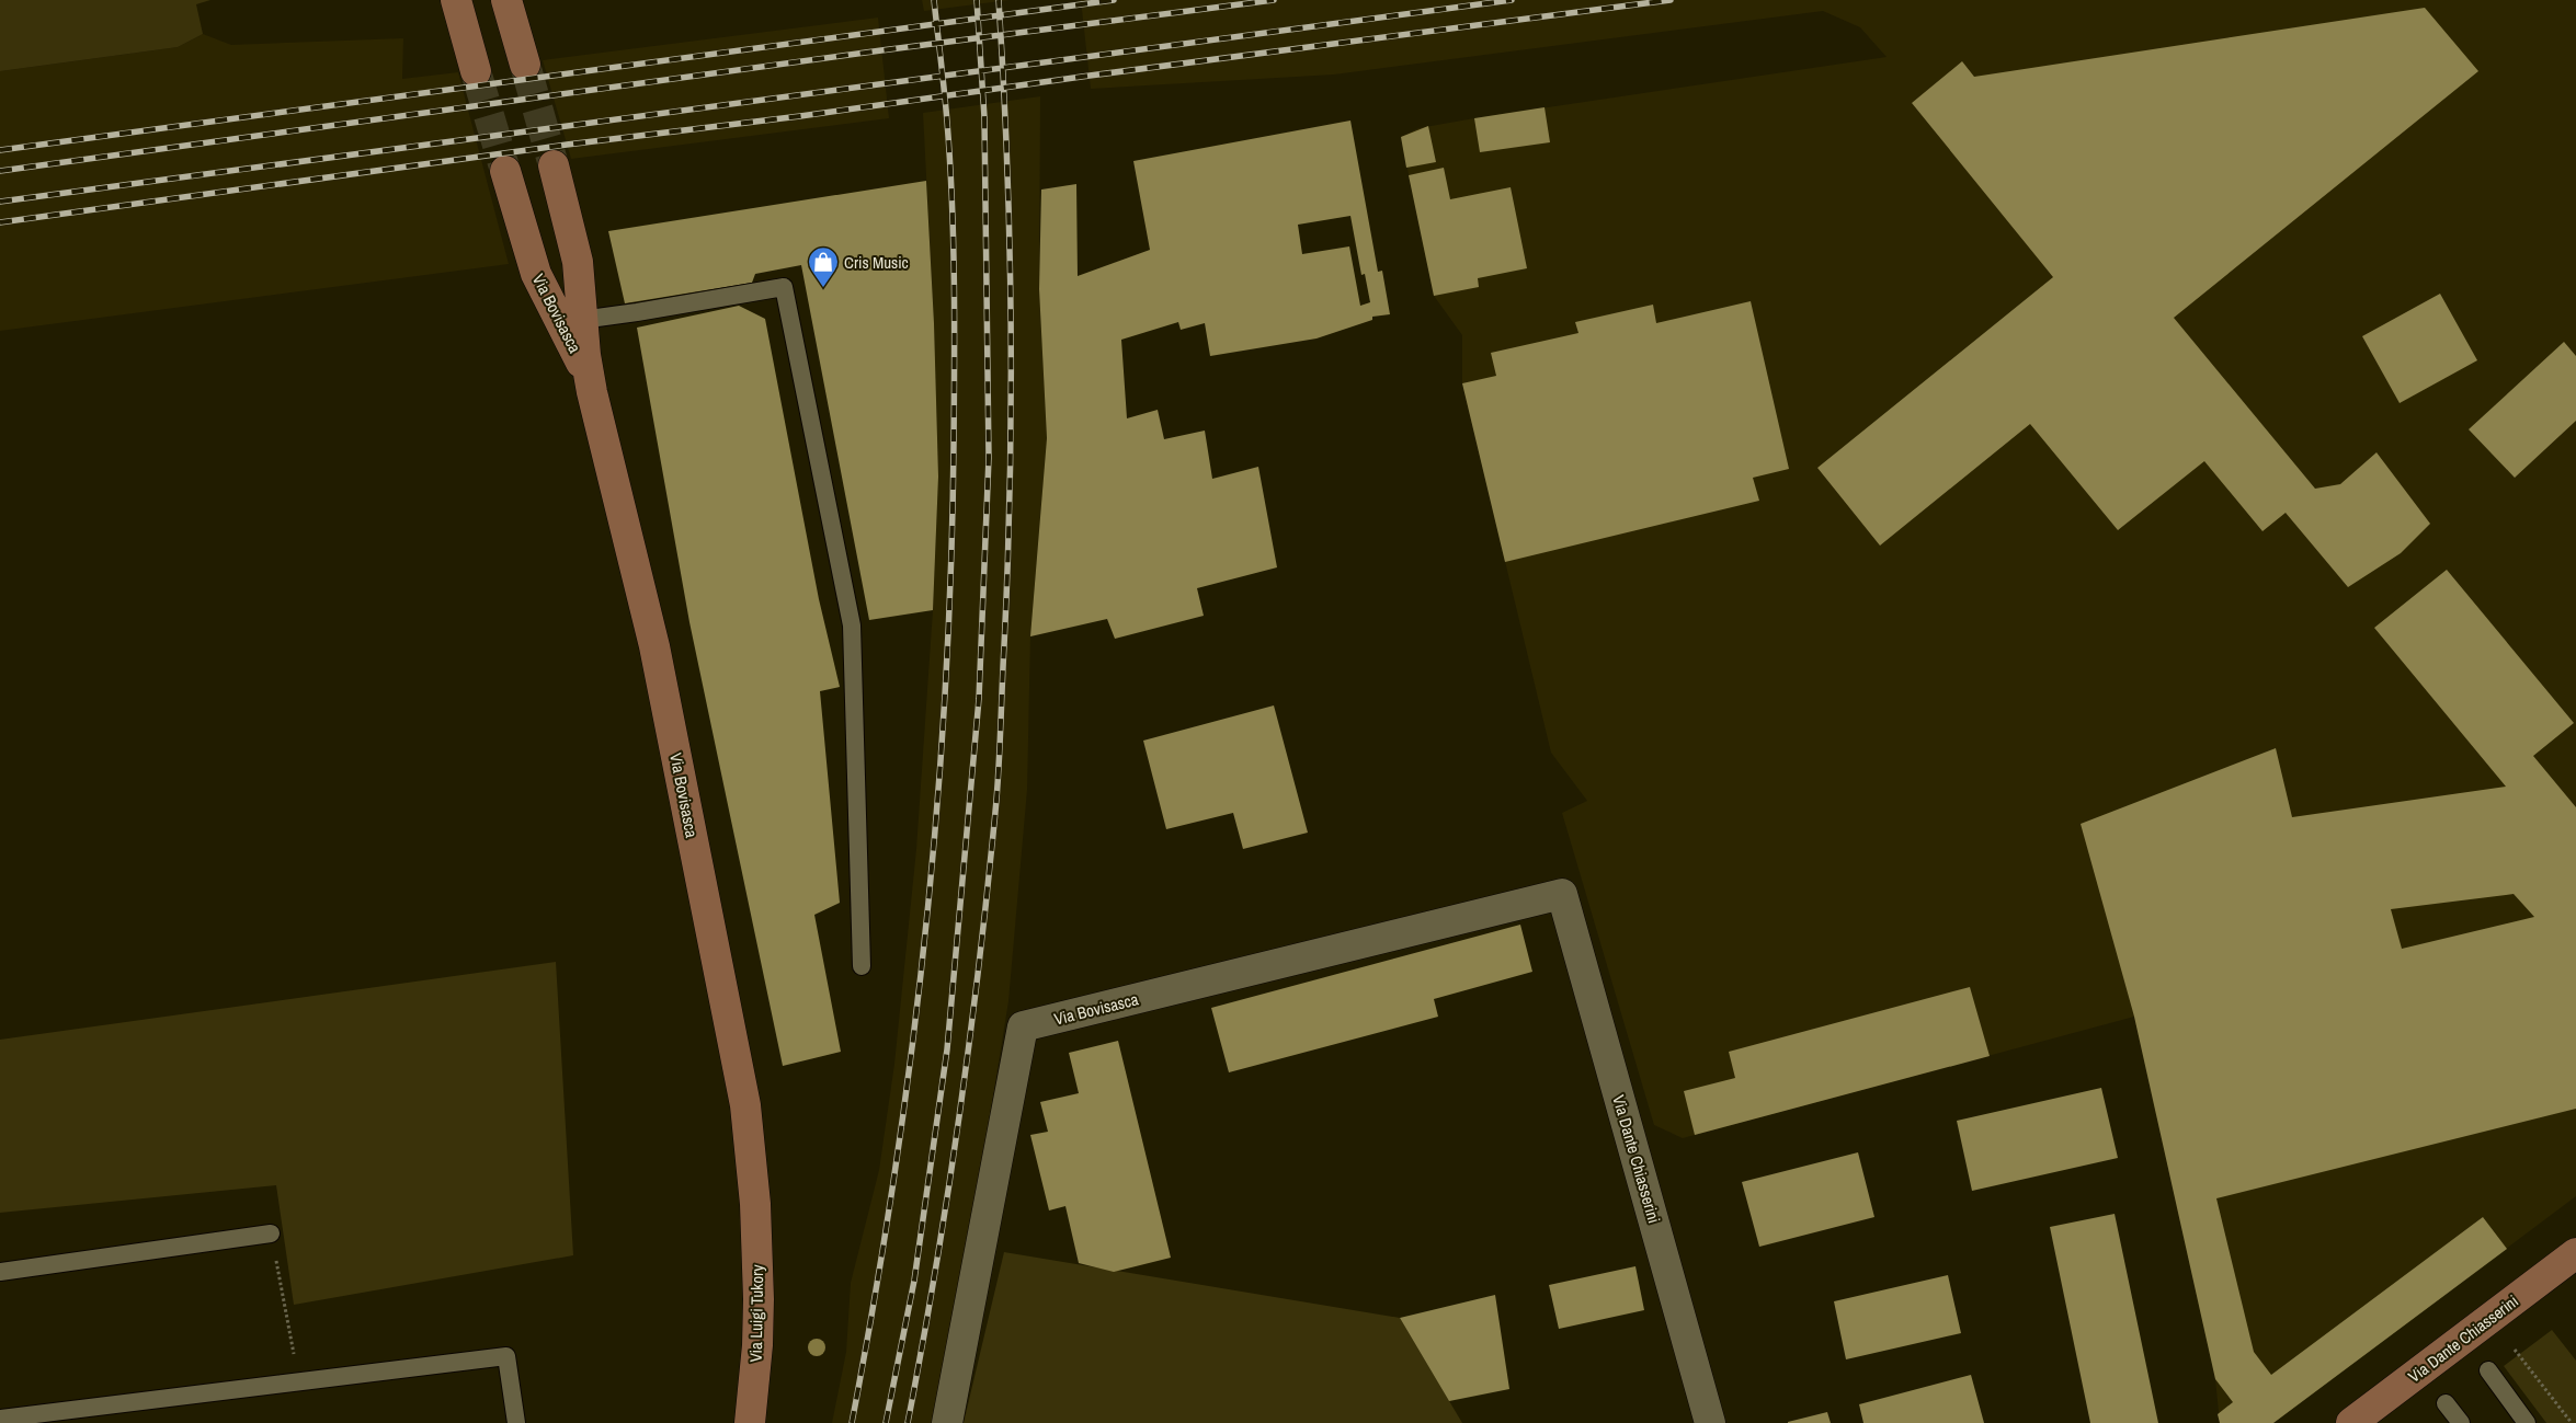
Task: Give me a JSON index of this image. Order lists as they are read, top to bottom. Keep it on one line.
{"streets":{"street":["Via Bovisasca","Via Dante Chiasserini","Via Luigi Tukory"]},"crossings":[["Via Bovisasca","Via Dante Chiasserini"],["Via Bovisasca","Via Luigi Tukory"]],"places":{"shop":["Cris Music"]}}
